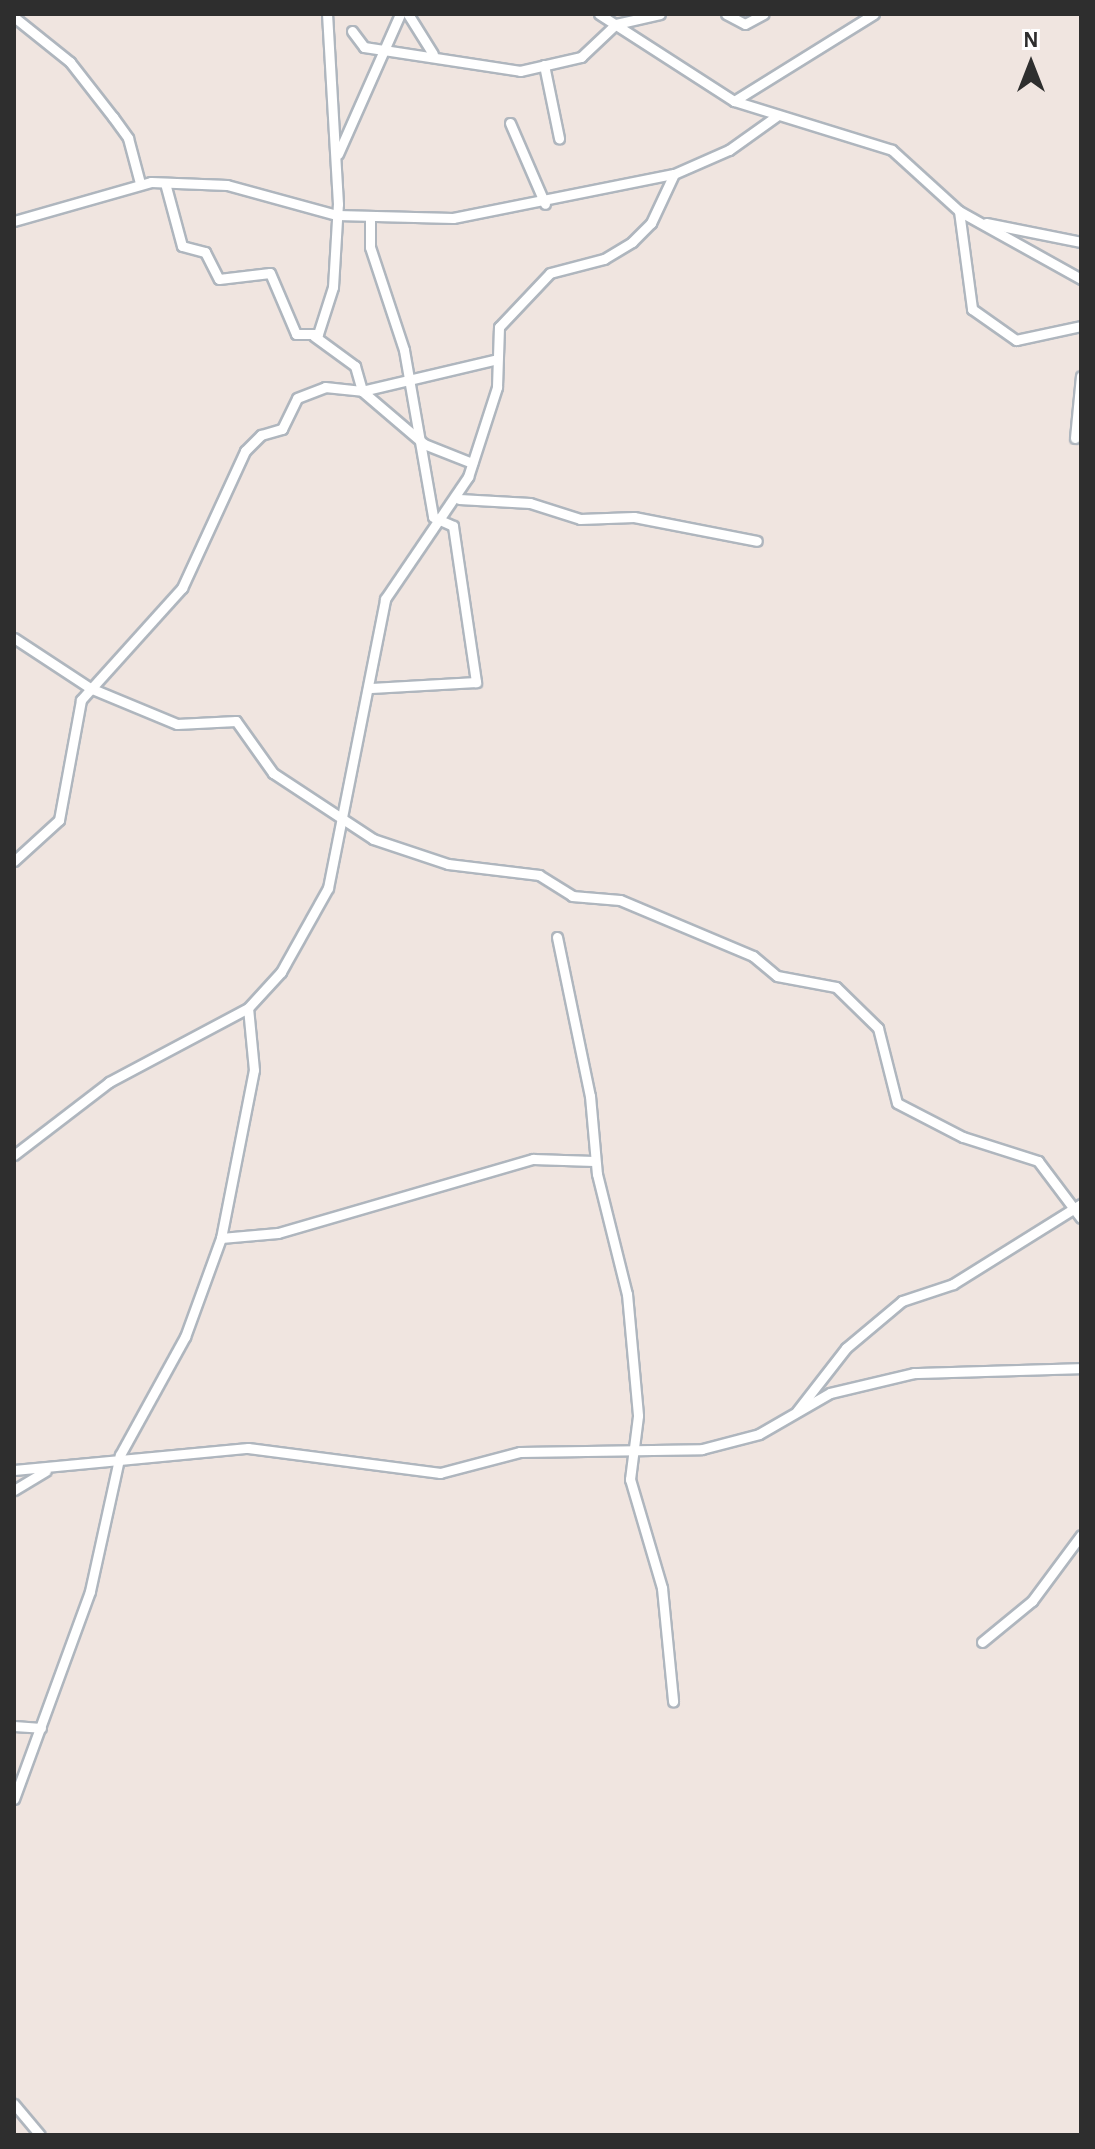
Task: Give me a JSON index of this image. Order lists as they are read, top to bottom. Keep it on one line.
{"north":"top"}
